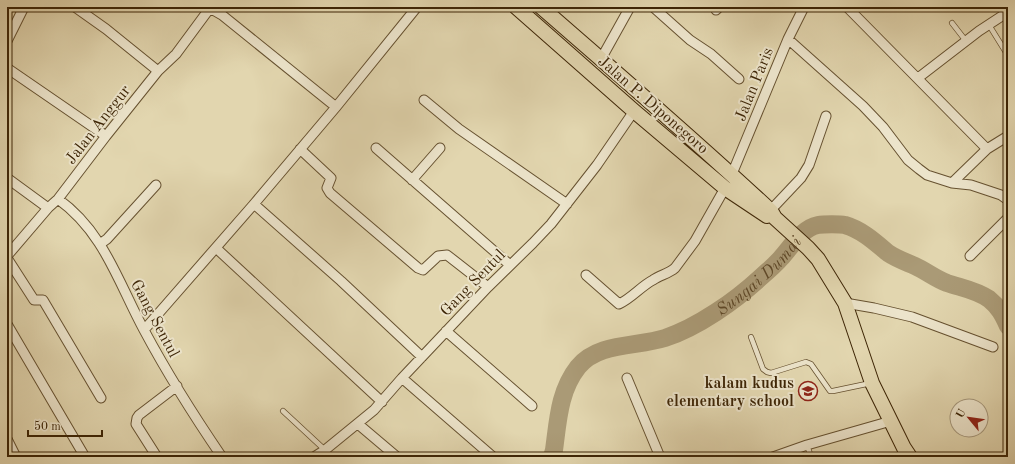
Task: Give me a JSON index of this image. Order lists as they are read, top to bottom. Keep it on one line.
{"streets":{"main road":["Jalan P. Diponegoro"],"street":["Jalan Paris","Jalan Anggur","Gang Sentul"]},"crossings":[["Jalan P. Diponegoro","Gang Sentul"],["Jalan Anggur","Gang Sentul"]],"water":["Sungai Dumai"],"places":{"school or university":["kalam kudus elementary school"]},"scale_bar":"50 m","north":"top left"}
